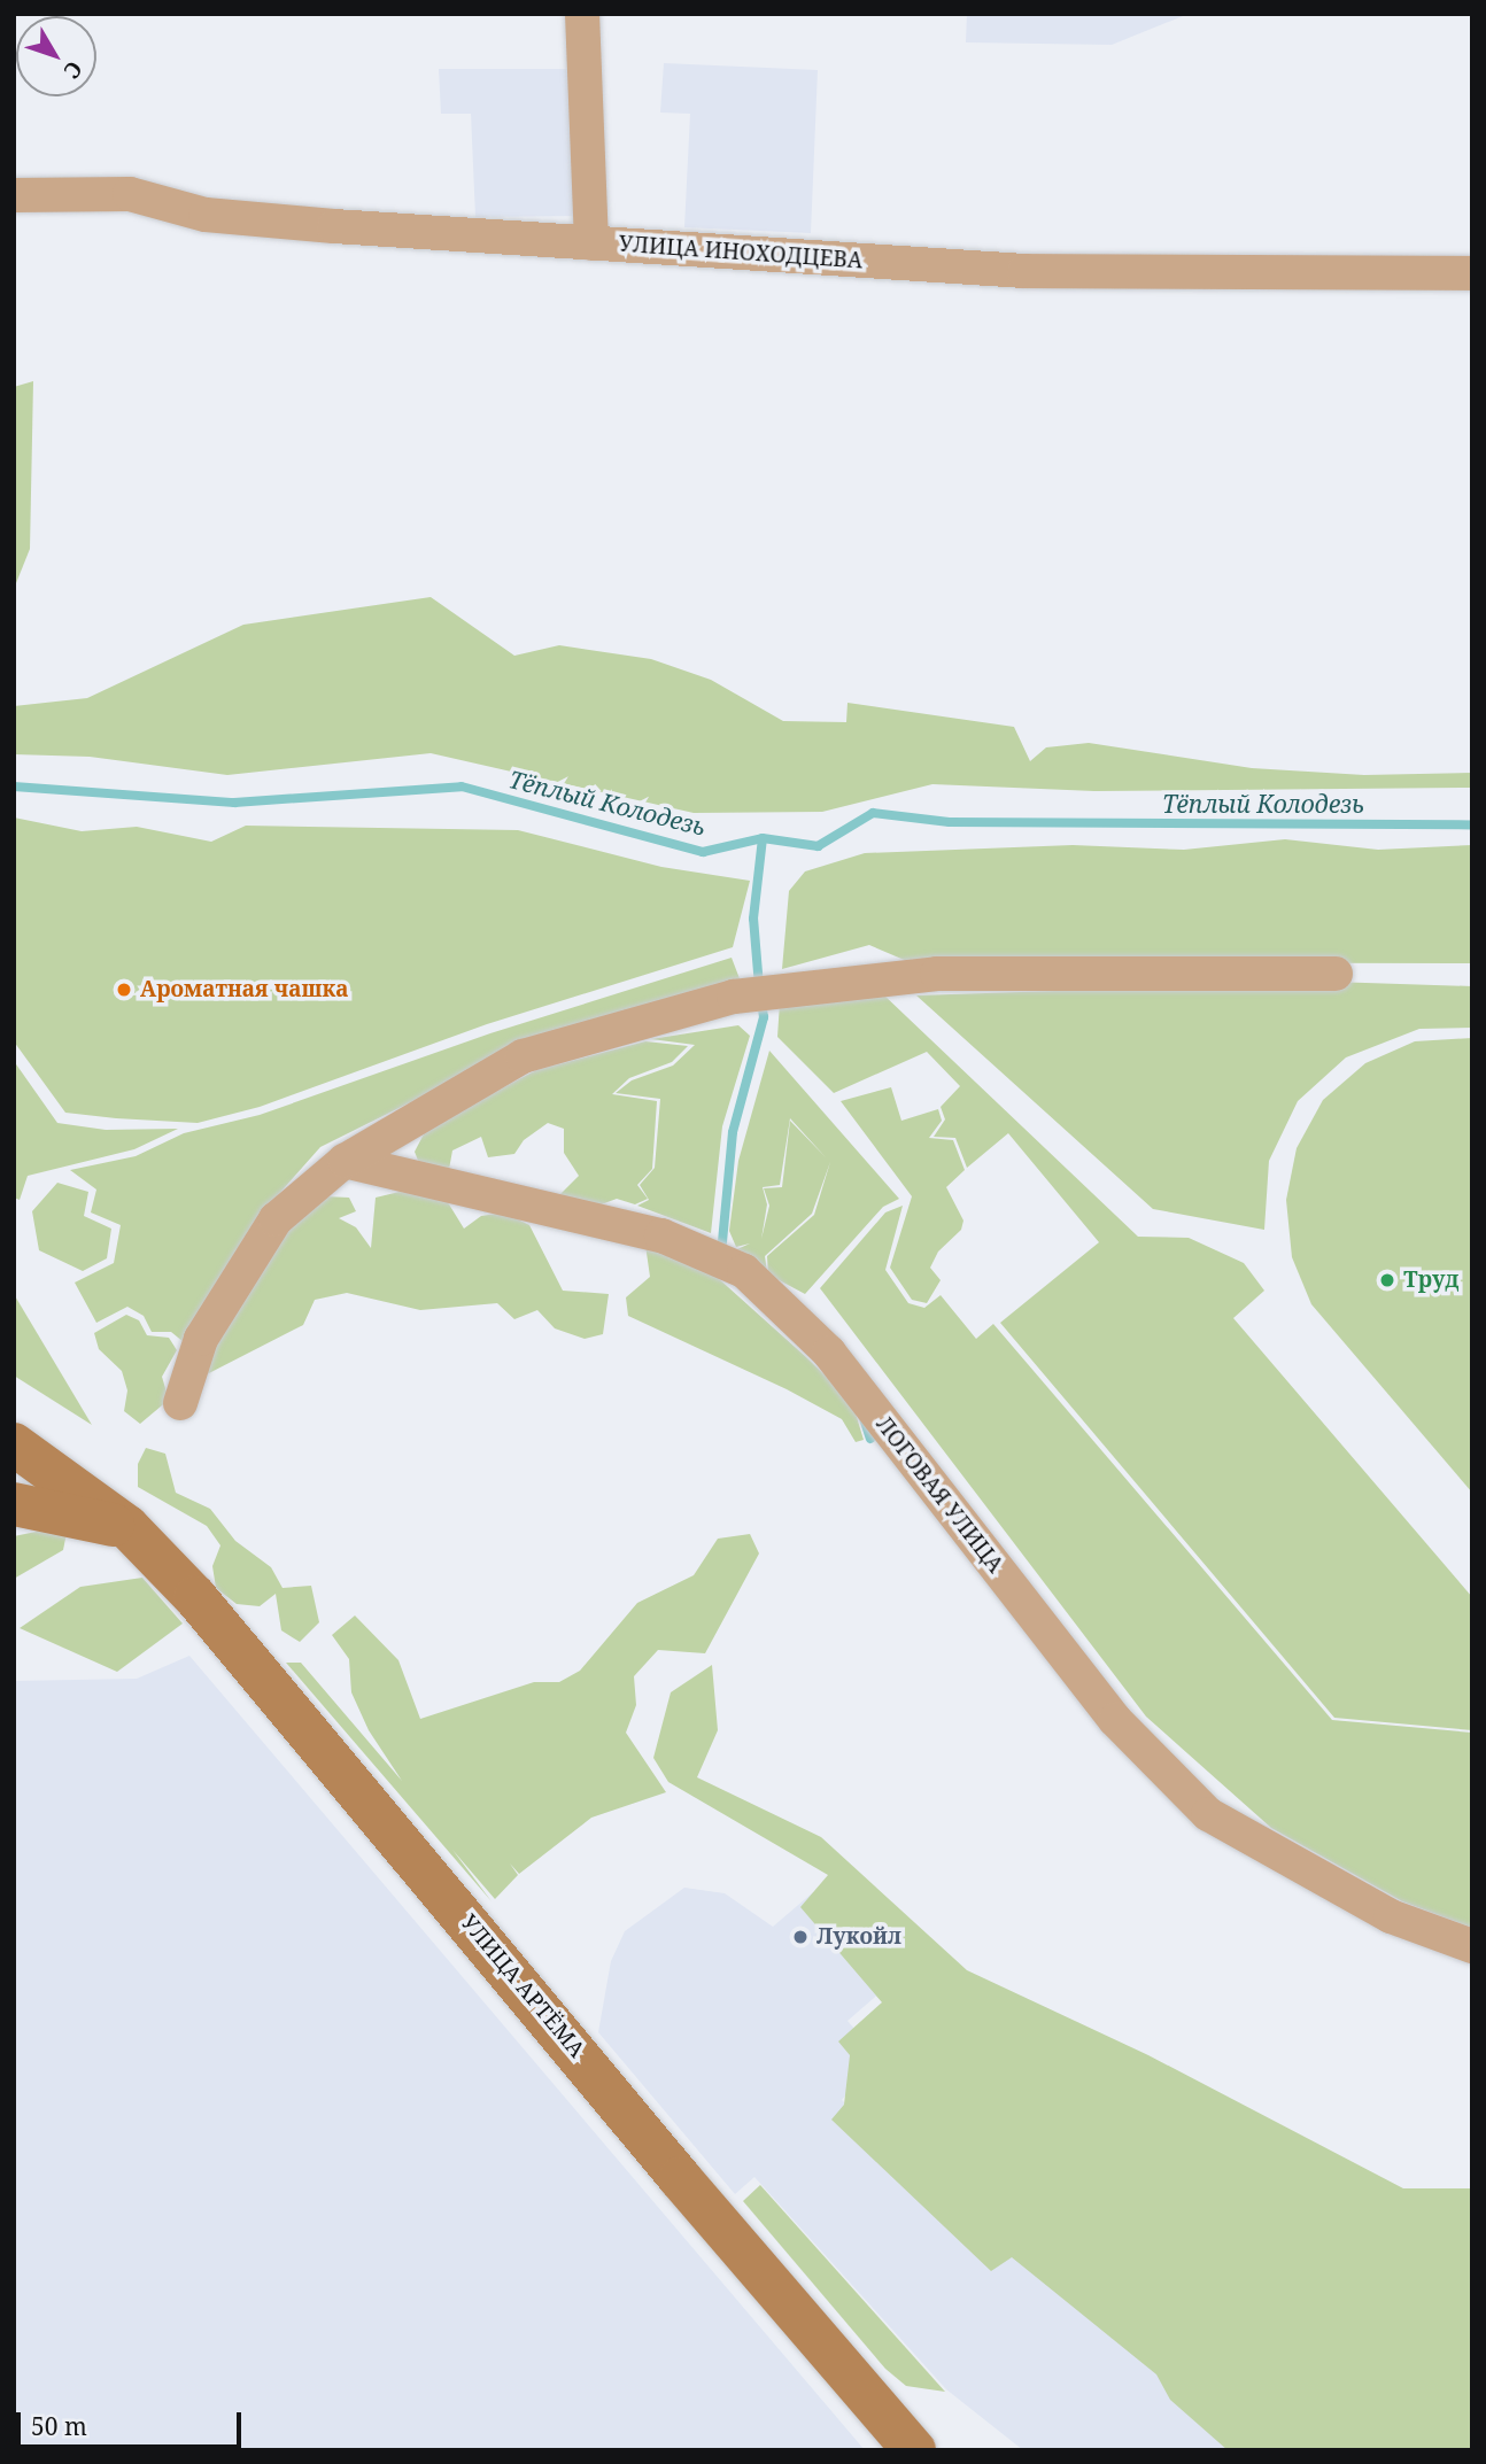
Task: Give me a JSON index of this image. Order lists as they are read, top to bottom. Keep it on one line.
{"streets":{"street":["УЛИЦА ИНОХОДЦЕВА","ЛОГОВАЯ УЛИЦА","УЛИЦА АРТЁМА"]},"water":["Тёплый Колодезь"],"places":["Ароматная чашка","Труд","Лукойл"],"scale_bar":"50 m","north":"bottom right"}
